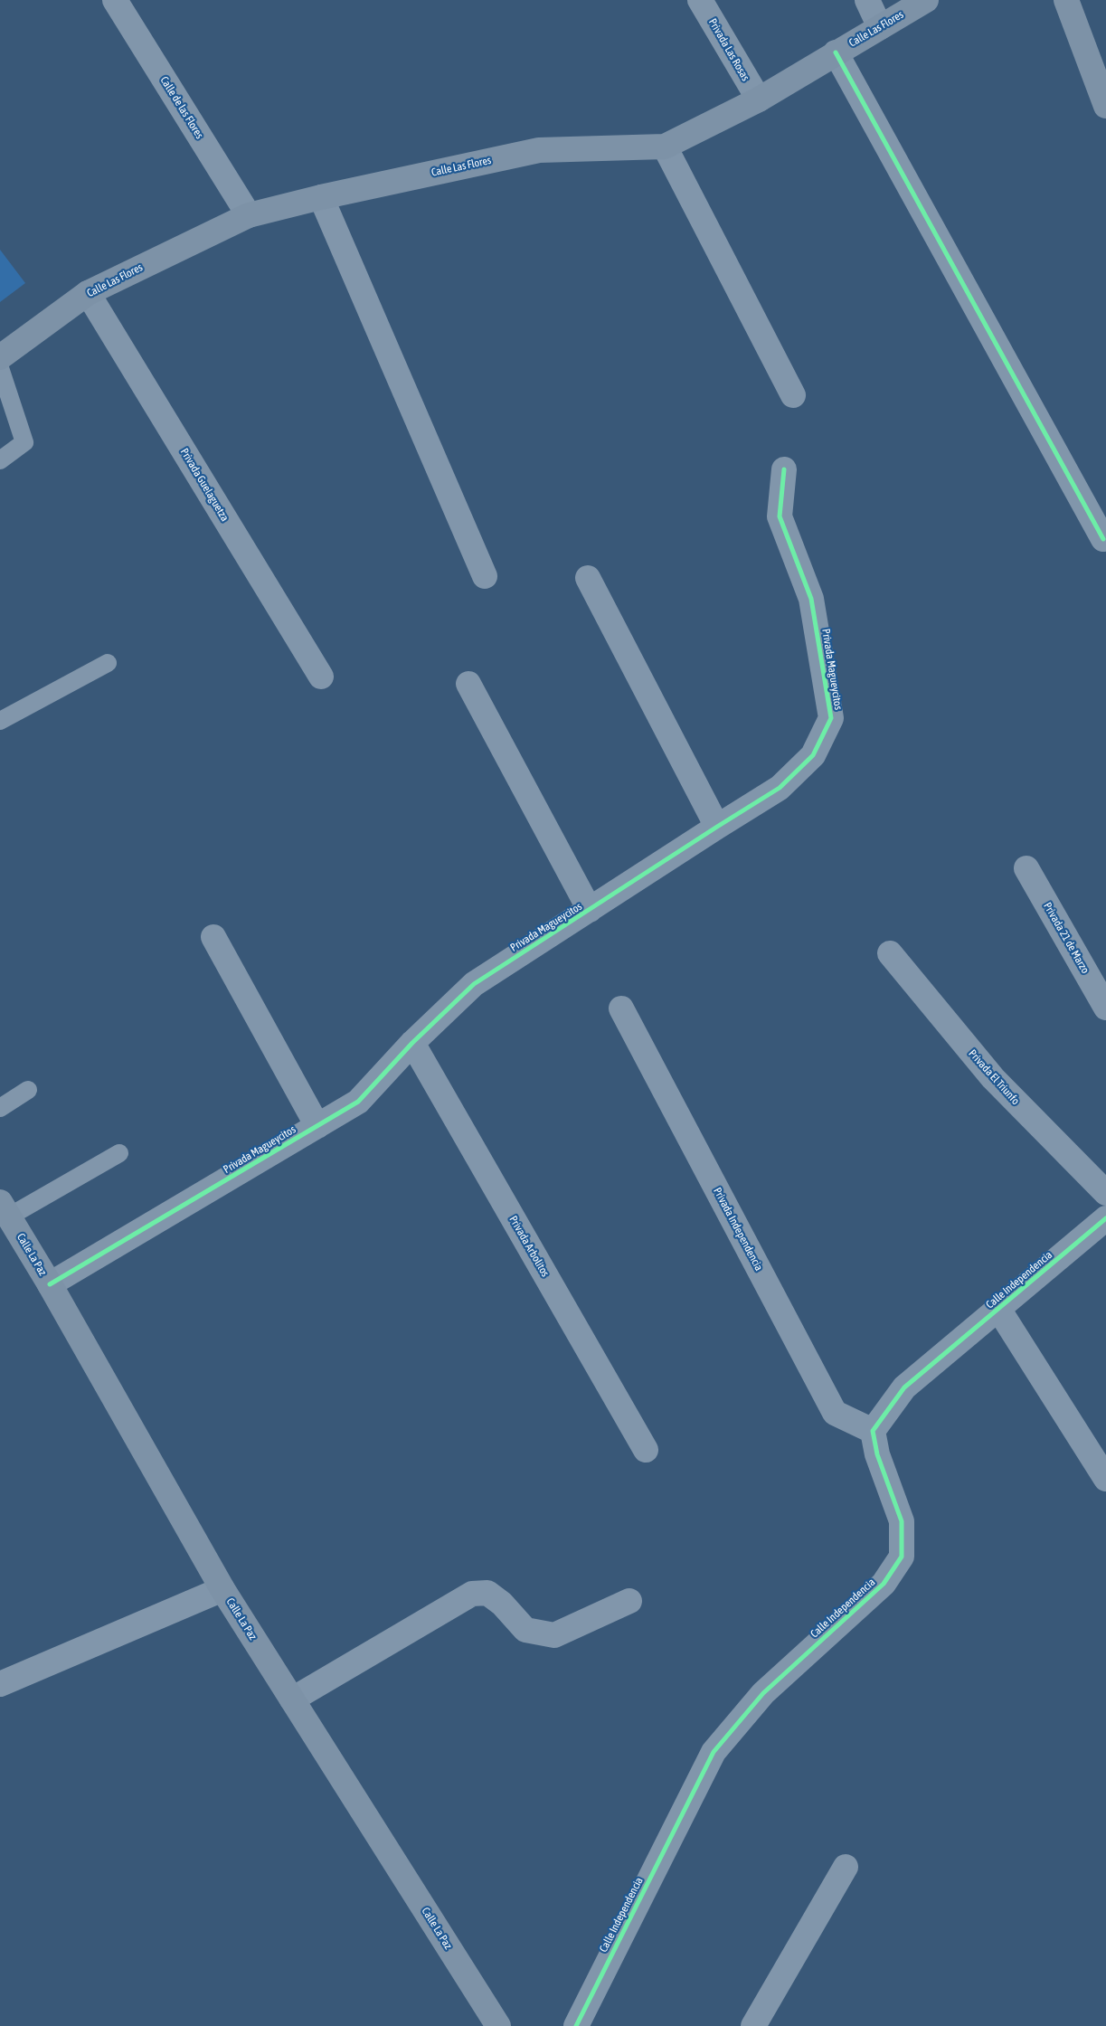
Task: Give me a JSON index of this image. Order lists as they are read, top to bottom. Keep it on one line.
{"streets":{"main road":["Calle Las Flores","Calle La Paz"],"street":["Privada Las Rosas","Calle de las Flores","Privada Guelaguetza","Privada Magueycitos","Privada 21 de Marzo","Privada El Triunfo","Privada Independencia","Privada Arbolitos","Calle Independencia"]},"crossings":[["Calle Las Flores","Privada Las Rosas"],["Calle Las Flores","Calle de las Flores"],["Calle Las Flores","Privada Guelaguetza"],["Privada Magueycitos","Privada Arbolitos"],["Privada Magueycitos","Calle La Paz"],["Privada Independencia","Calle Independencia"]]}
